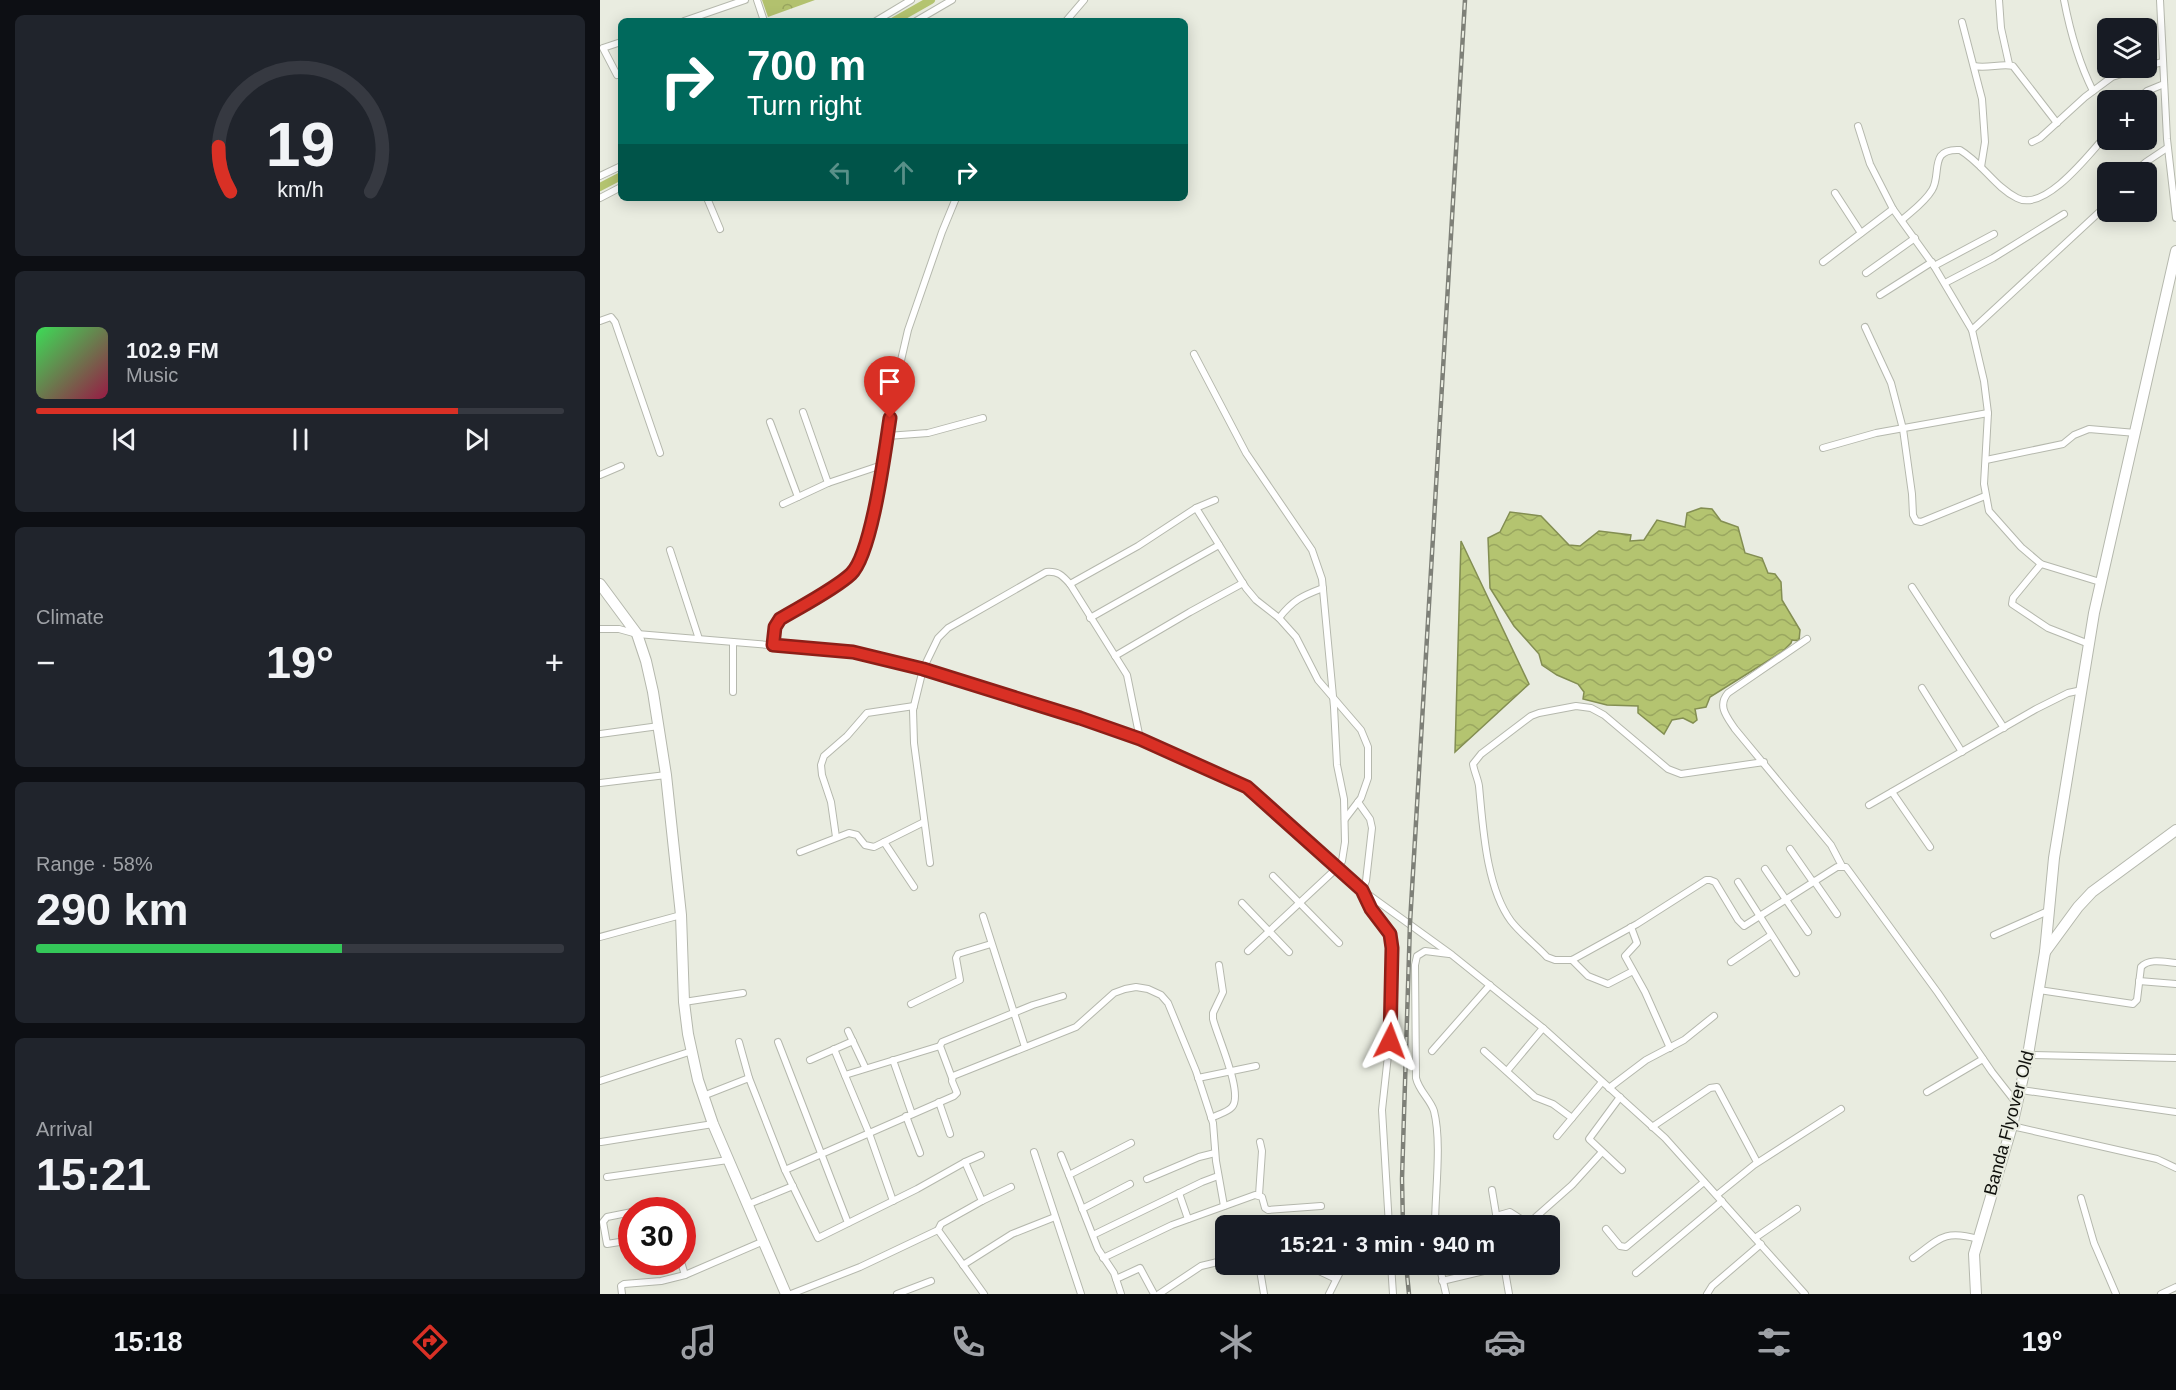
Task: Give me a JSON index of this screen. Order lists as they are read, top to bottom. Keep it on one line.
{"streets":{"main road":["Banda Flyover Old"]},"page":{"map_buttons":["+","−"],"turn":["700 m","Turn right"],"song":["102.9 FM","Music"],"tile":["Climate",["Range · 58%","290 km"],["Arrival","15:21"]],"heat":["−","19°","+"],"limit":"30","trip":"15:21 · 3 min · 940 m","tabs":["15:18","19°"],"gauge":["19","km/h"]}}
